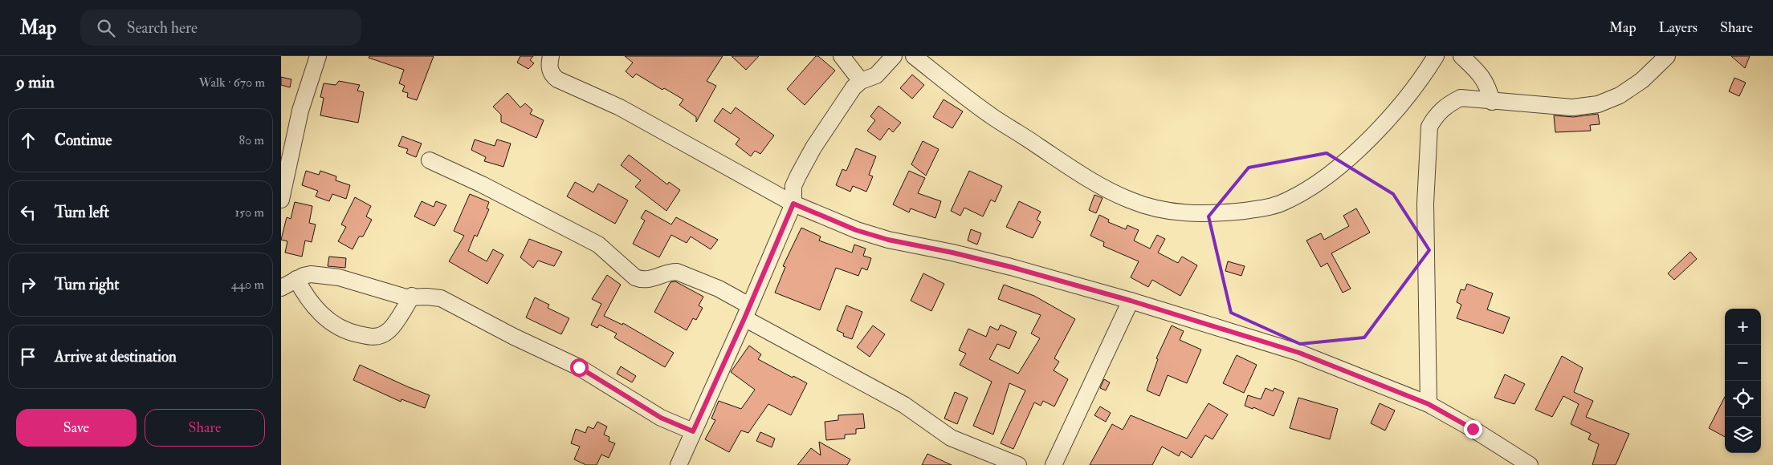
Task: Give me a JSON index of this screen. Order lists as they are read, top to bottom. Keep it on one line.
{"page":{"header":"Map","search":"Search here","nav":["Map","Layers","Share"],"heading":["9 min","Walk · 670 m"],"list":[["Continue","80 m"],["Turn left","150 m"],["Turn right","440 m"],"Arrive at destination"],"map_buttons":["+","−"],"buttons":["Save","Share"]}}
